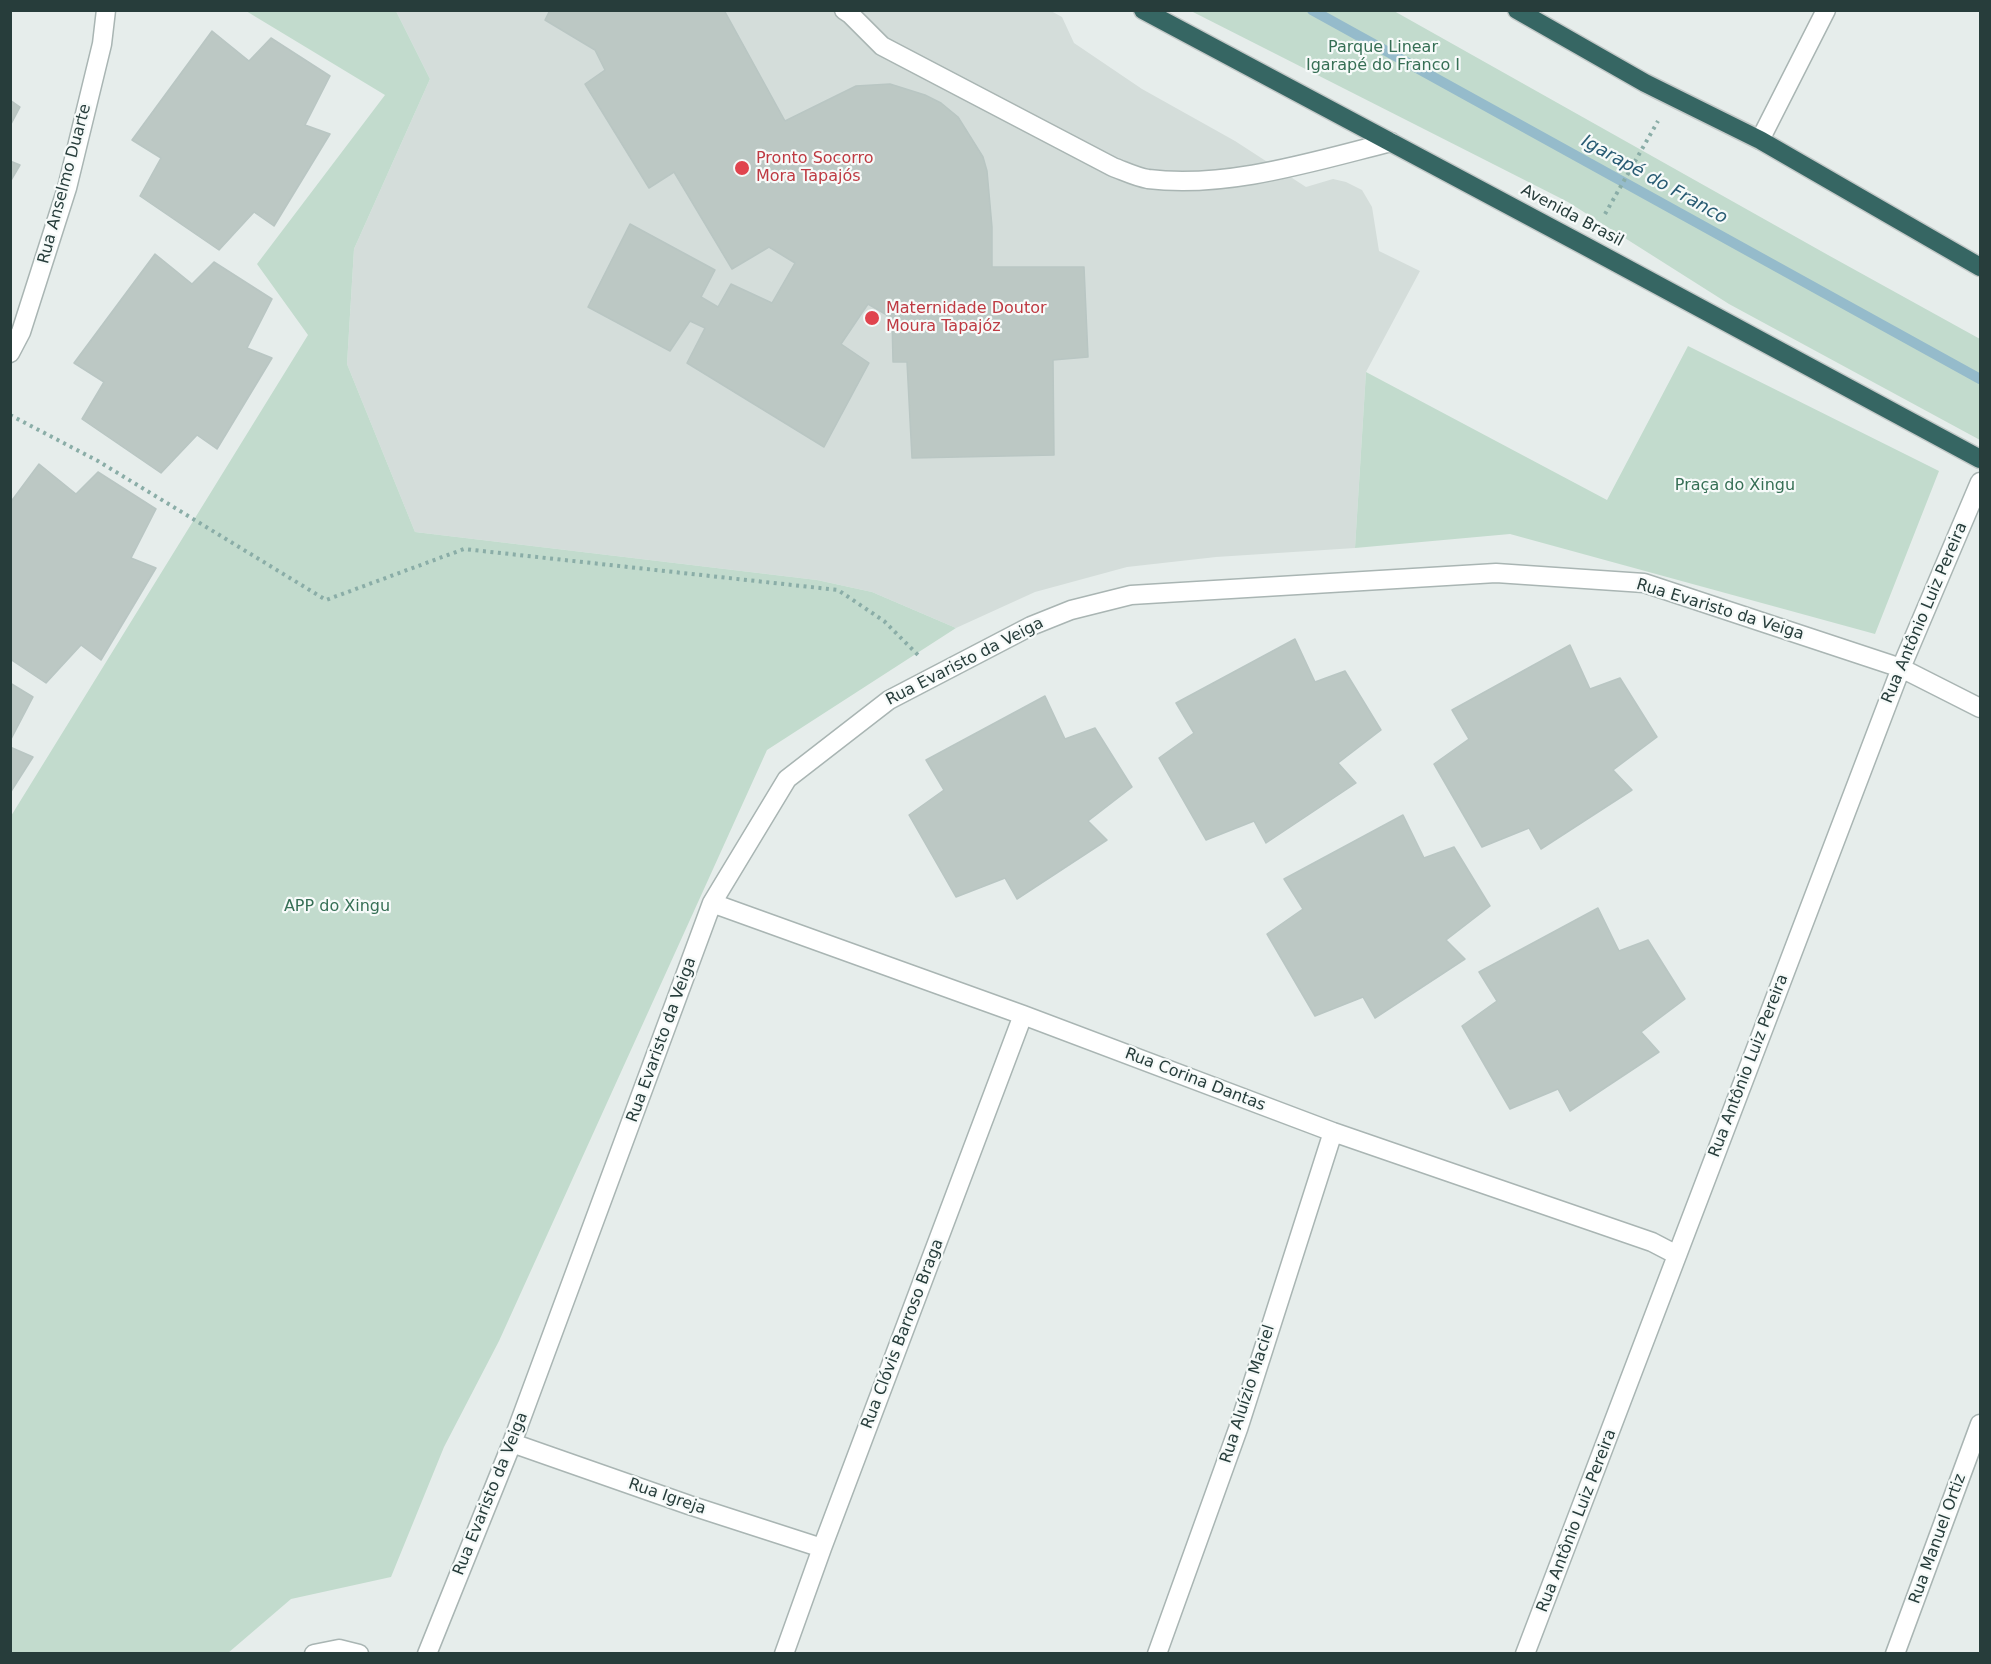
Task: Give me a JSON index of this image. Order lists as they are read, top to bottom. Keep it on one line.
{"streets":{"highway":["Avenida Brasil"],"street":["Rua Anselmo Duarte","Rua Evaristo da Veiga","Rua Antônio Luiz Pereira","Rua Corina Dantas","Rua Clóvis Barroso Braga","Rua Aluízio Maciel","Rua Igreja","Rua Manuel Ortiz"]},"crossings":[["Rua Evaristo da Veiga","Rua Antônio Luiz Pereira"],["Rua Evaristo da Veiga","Rua Corina Dantas"],["Rua Evaristo da Veiga","Rua Igreja"],["Rua Antônio Luiz Pereira","Rua Corina Dantas"],["Rua Corina Dantas","Rua Clóvis Barroso Braga"],["Rua Corina Dantas","Rua Aluízio Maciel"],["Rua Clóvis Barroso Braga","Rua Igreja"]],"water":["Igarapé do Franco"],"parks":["Parque Linear Igarapé do Franco I","Praça do Xingu","APP do Xingu"],"places":["Pronto Socorro Mora Tapajós","Maternidade Doutor Moura Tapajóz"]}
